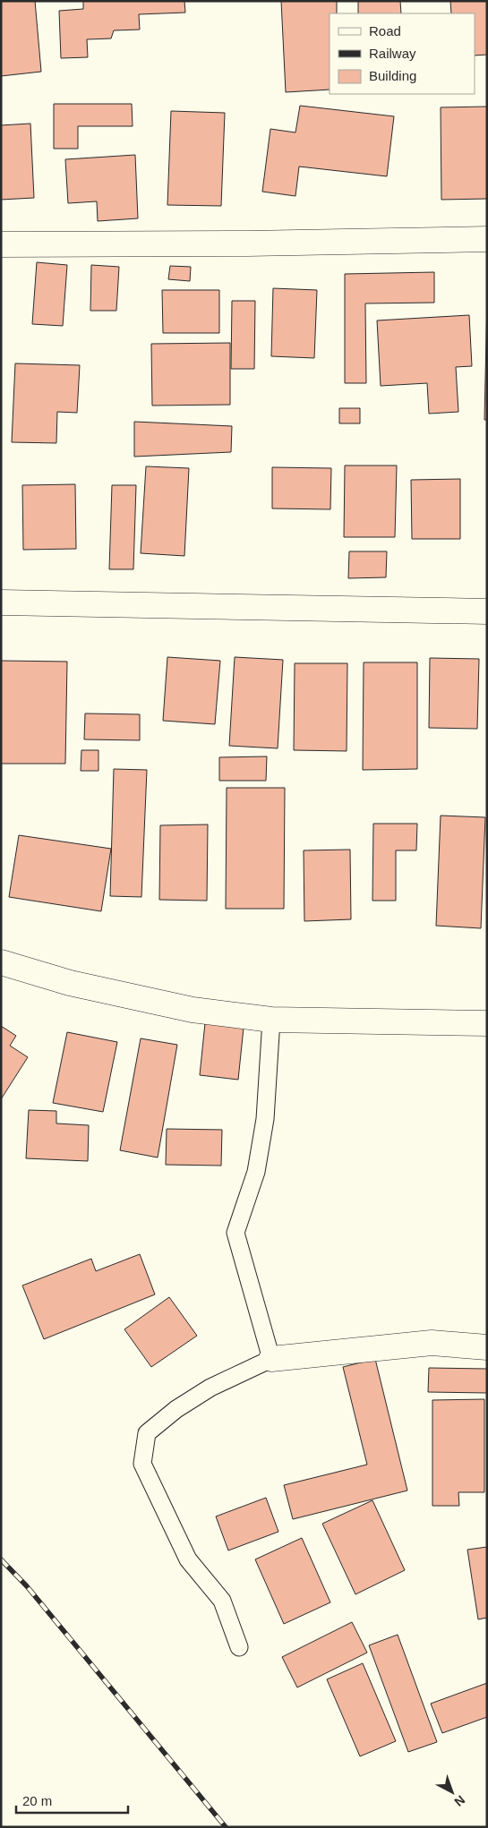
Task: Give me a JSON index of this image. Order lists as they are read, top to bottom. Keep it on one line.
{"legend":["Road","Railway","Building"],"scale_bar":"20 m","north":"bottom right"}
